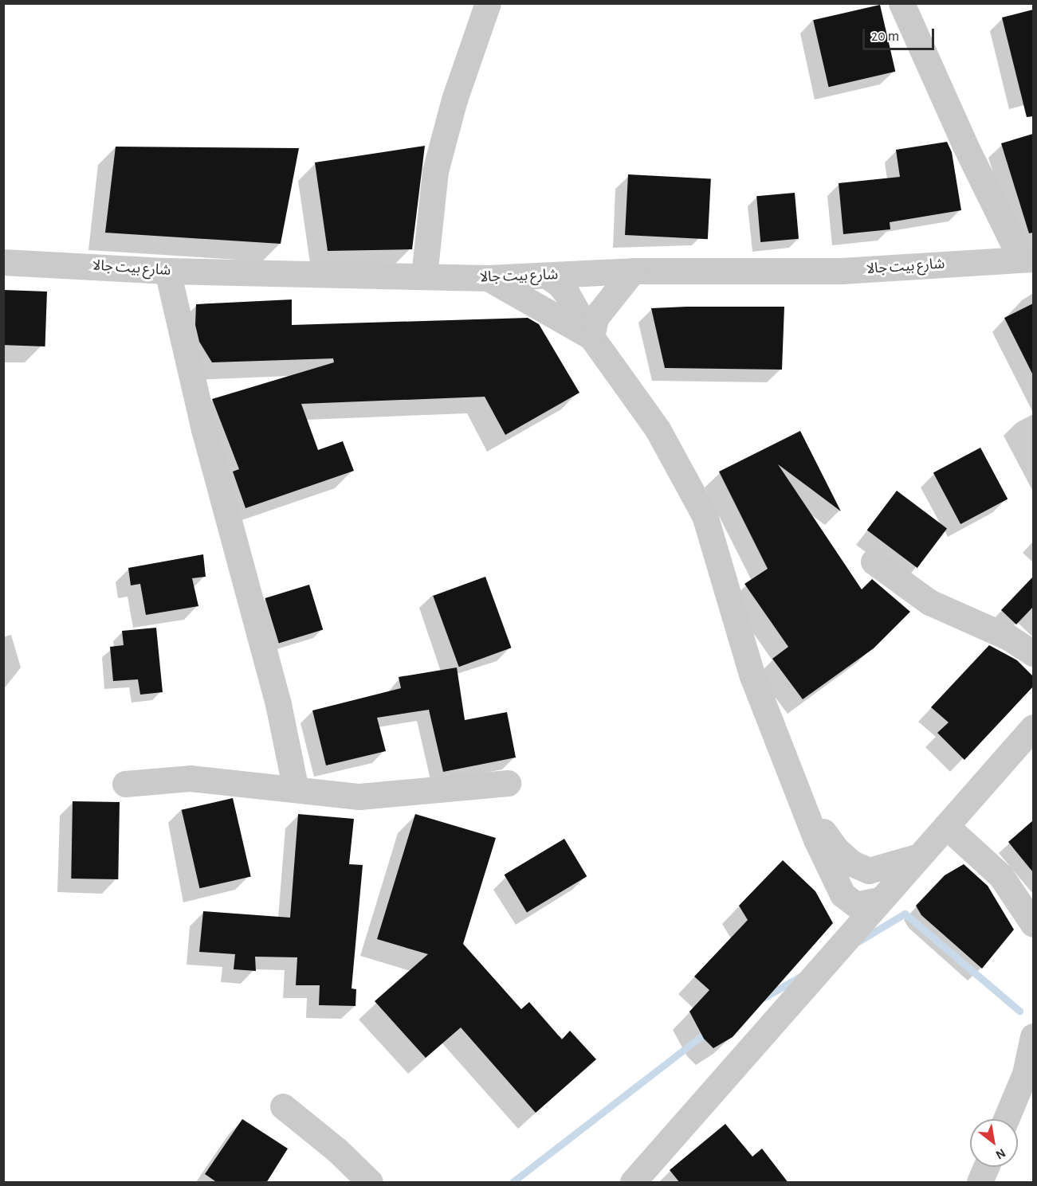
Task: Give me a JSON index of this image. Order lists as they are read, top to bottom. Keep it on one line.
{"streets":{"street":["شارع بيت جالا"]},"scale_bar":"20 m","north":"bottom right"}
